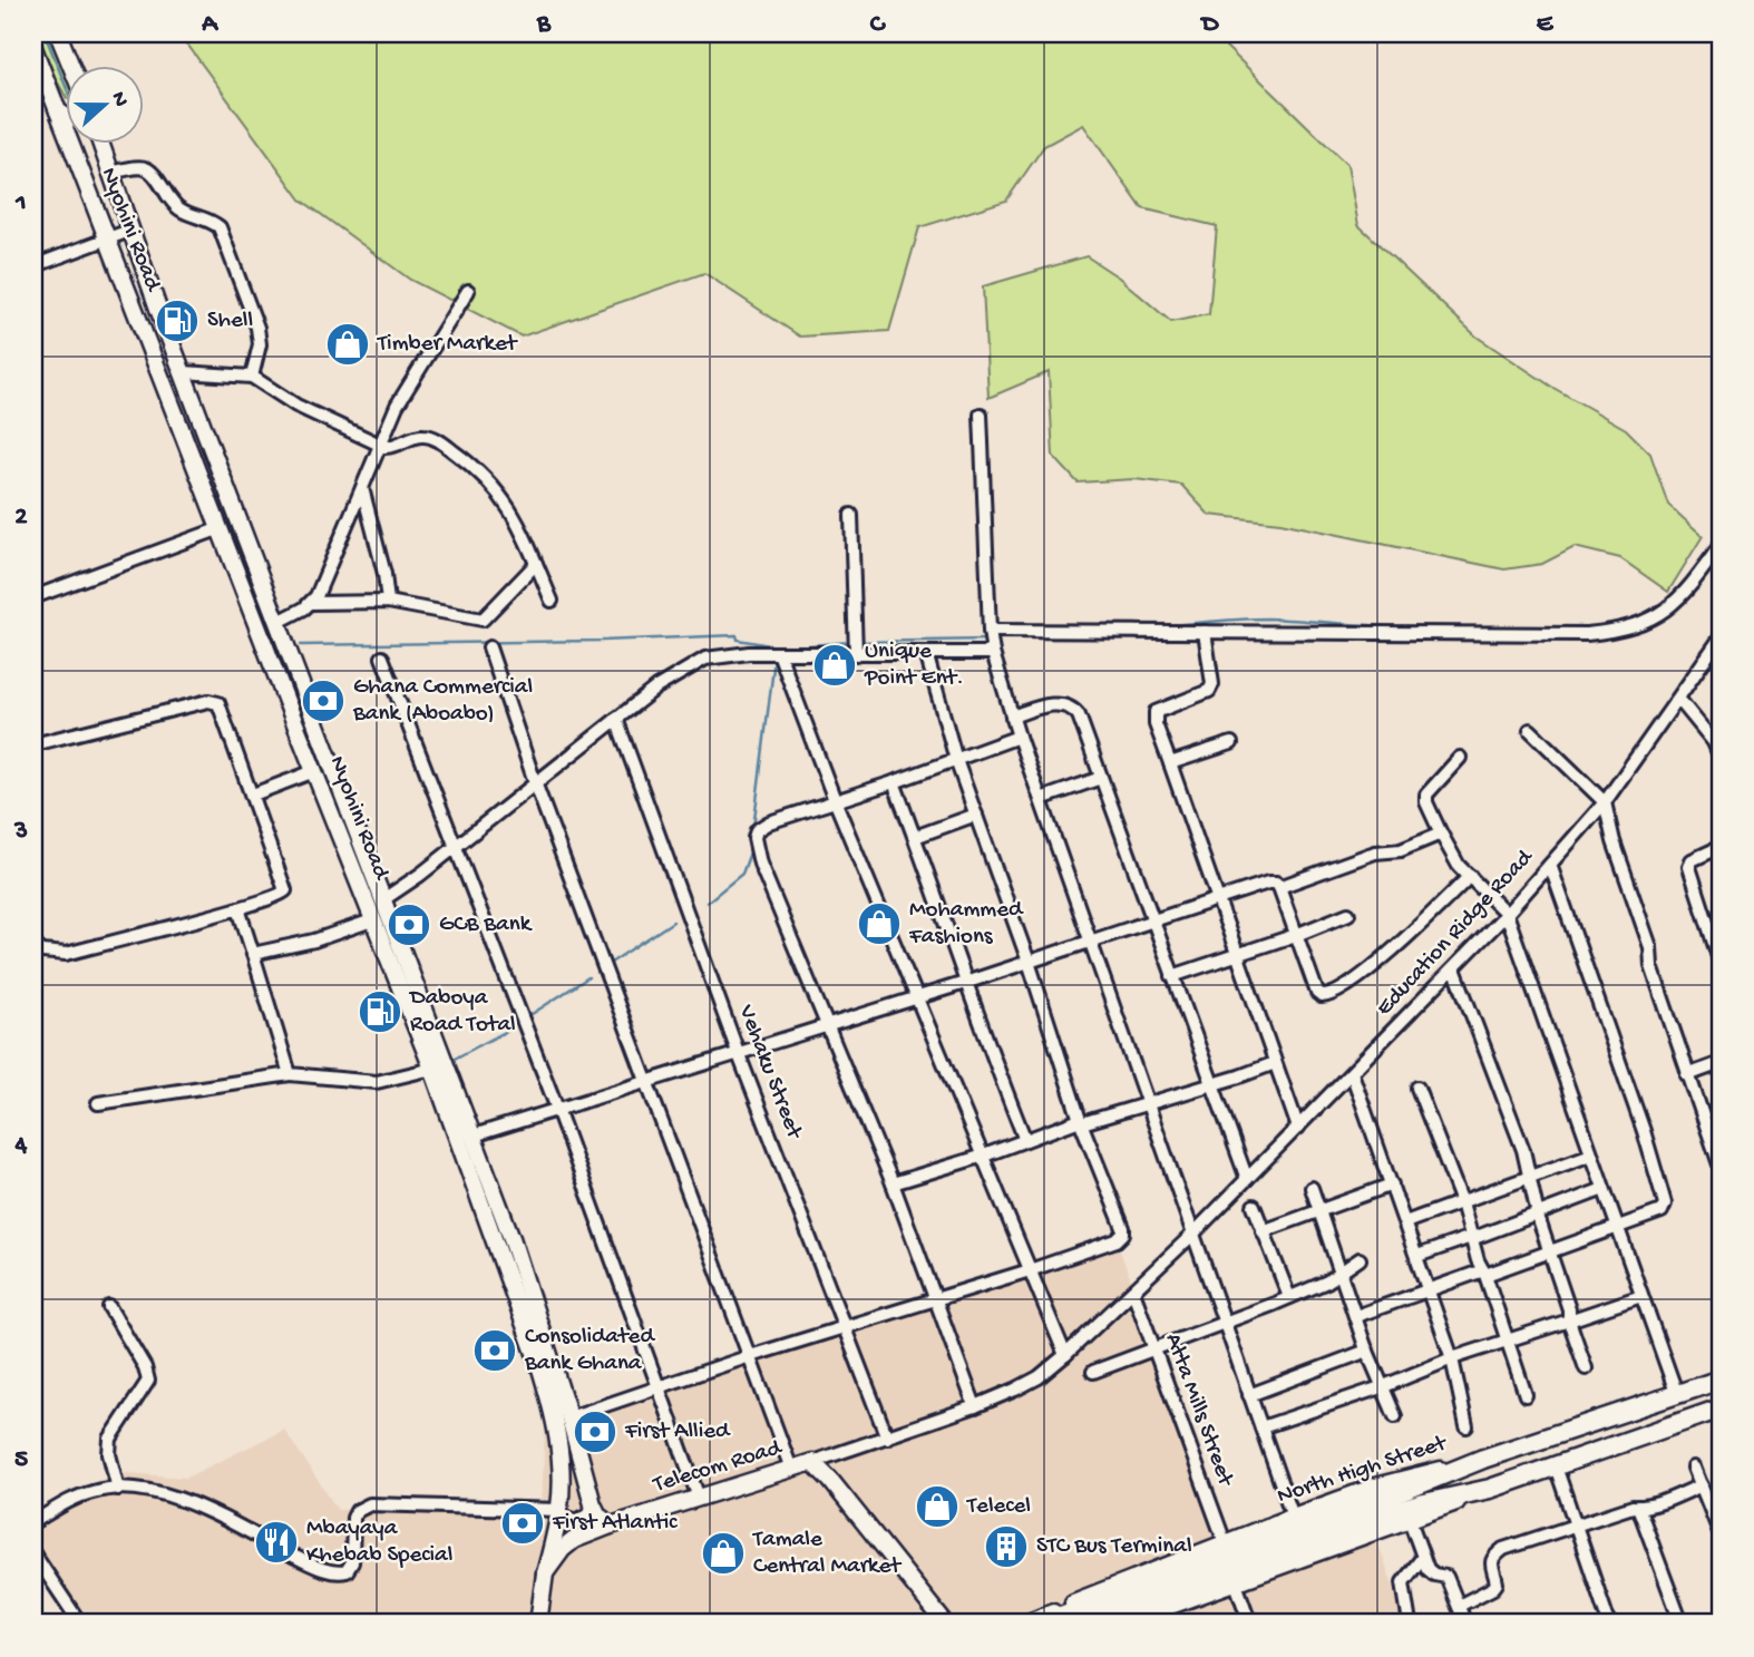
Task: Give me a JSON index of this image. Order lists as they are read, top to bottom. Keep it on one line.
{"streets":{"highway":["North High Street"],"main road":["Nyohini Road","Telecom Road"],"street":["Education Ridge Road","Vehaku Street","Atta Mills Street"]},"crossings":[["Nyohini Road","Telecom Road"],["Education Ridge Road","Vehaku Street"],["Education Ridge Road","Atta Mills Street"],["Education Ridge Road","Telecom Road"],["Atta Mills Street","North High Street"]],"places":{"fuel station":["Shell","Daboya Road Total"],"shop":["Timber Market","Unique Point Ent.","Mohammed Fashions","Telecel","Tamale Central Market"],"bank":["Ghana Commercial Bank (Aboabo)","GCB Bank","Consolidated Bank Ghana","First Allied","First Atlantic"],"restaurant":["Mbayaya Khebab Special"],"building":["STC Bus Terminal"]},"north":"right","grid":{"columns":["A","B","C","D","E"],"rows":["1","2","3","4","5"]}}
